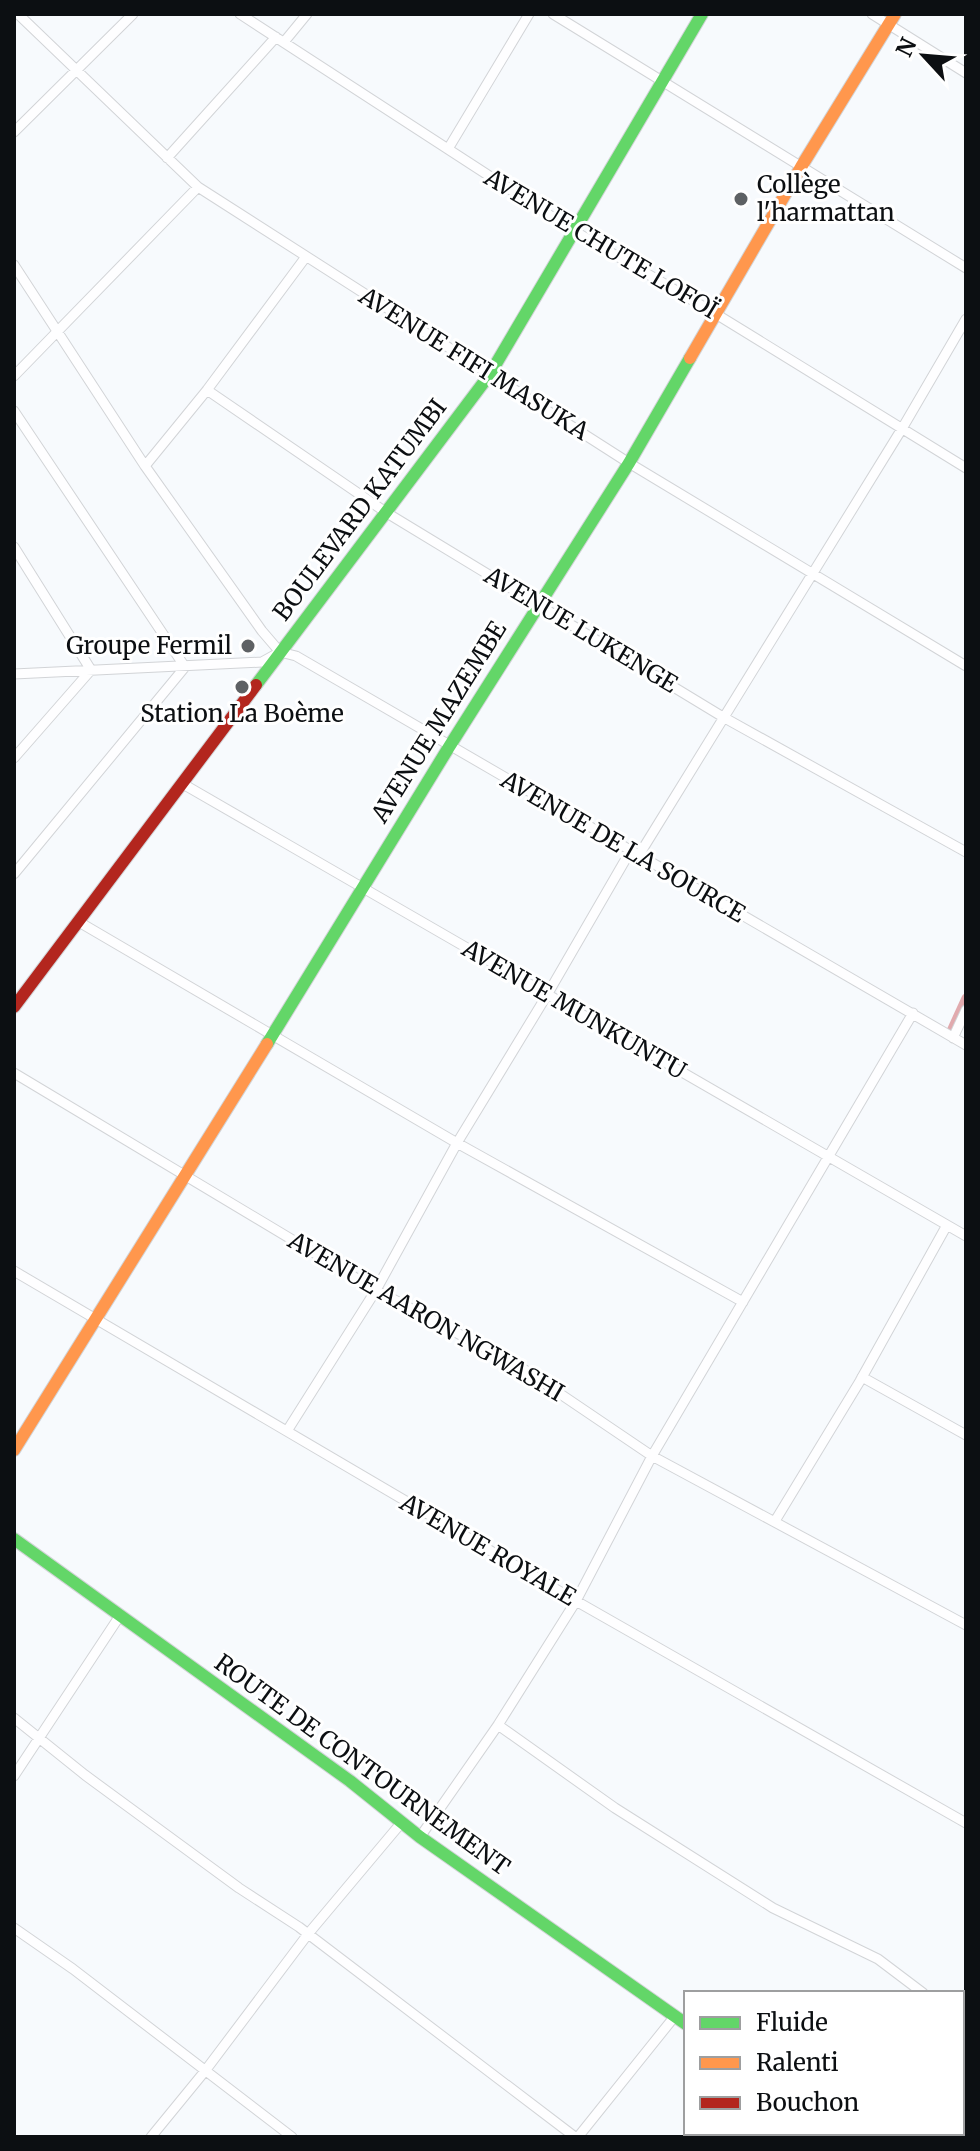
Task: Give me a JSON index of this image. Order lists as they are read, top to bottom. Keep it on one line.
{"streets":{"street":["AVENUE CHUTE LOFOÏ","AVENUE FIFI MASUKA","BOULEVARD KATUMBI","AVENUE LUKENGE","AVENUE MAZEMBE","AVENUE DE LA SOURCE","AVENUE MUNKUNTU","AVENUE AARON NGWASHI","AVENUE ROYALE","ROUTE DE CONTOURNEMENT"]},"crossings":[["AVENUE CHUTE LOFOÏ","BOULEVARD KATUMBI"],["AVENUE CHUTE LOFOÏ","AVENUE MAZEMBE"],["AVENUE FIFI MASUKA","BOULEVARD KATUMBI"],["AVENUE FIFI MASUKA","AVENUE MAZEMBE"],["BOULEVARD KATUMBI","AVENUE LUKENGE"],["BOULEVARD KATUMBI","AVENUE DE LA SOURCE"],["BOULEVARD KATUMBI","AVENUE MUNKUNTU"],["AVENUE LUKENGE","AVENUE MAZEMBE"],["AVENUE MAZEMBE","AVENUE DE LA SOURCE"],["AVENUE MAZEMBE","AVENUE MUNKUNTU"],["AVENUE MAZEMBE","AVENUE AARON NGWASHI"],["AVENUE MAZEMBE","AVENUE ROYALE"]],"places":["Collège l'harmattan","Groupe Fermil","Station La Boème"],"legend":["Fluide","Ralenti","Bouchon"],"north":"top left"}
